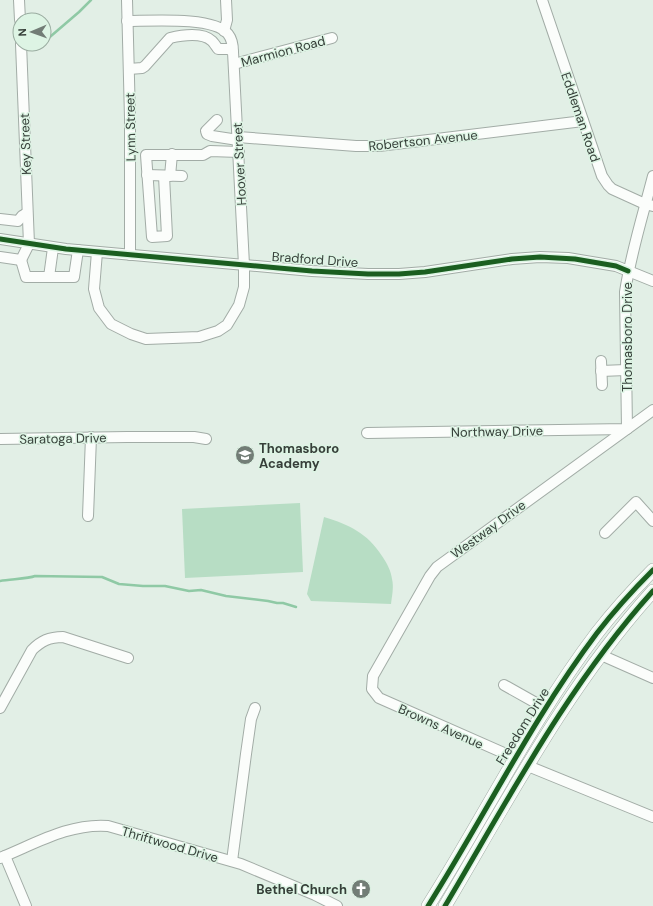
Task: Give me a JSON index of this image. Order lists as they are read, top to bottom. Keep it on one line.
{"streets":{"main road":["Freedom Drive"],"street":["Marmion Road","Eddleman Road","Lynn Street","Robertson Avenue","Key Street","Hoover Street","Bradford Drive","Thomasboro Drive","Northway Drive","Saratoga Drive","Westway Drive","Browns Avenue","Thriftwood Drive"]},"crossings":[["Marmion Road","Hoover Street"],["Eddleman Road","Robertson Avenue"],["Eddleman Road","Thomasboro Drive"],["Lynn Street","Bradford Drive"],["Robertson Avenue","Hoover Street"],["Key Street","Bradford Drive"],["Hoover Street","Bradford Drive"],["Bradford Drive","Thomasboro Drive"],["Thomasboro Drive","Northway Drive"],["Thomasboro Drive","Westway Drive"],["Northway Drive","Westway Drive"],["Westway Drive","Browns Avenue"],["Browns Avenue","Freedom Drive"]],"places":{"school or university":["Thomasboro Academy"],"church":["Bethel Church"]},"north":"left"}
